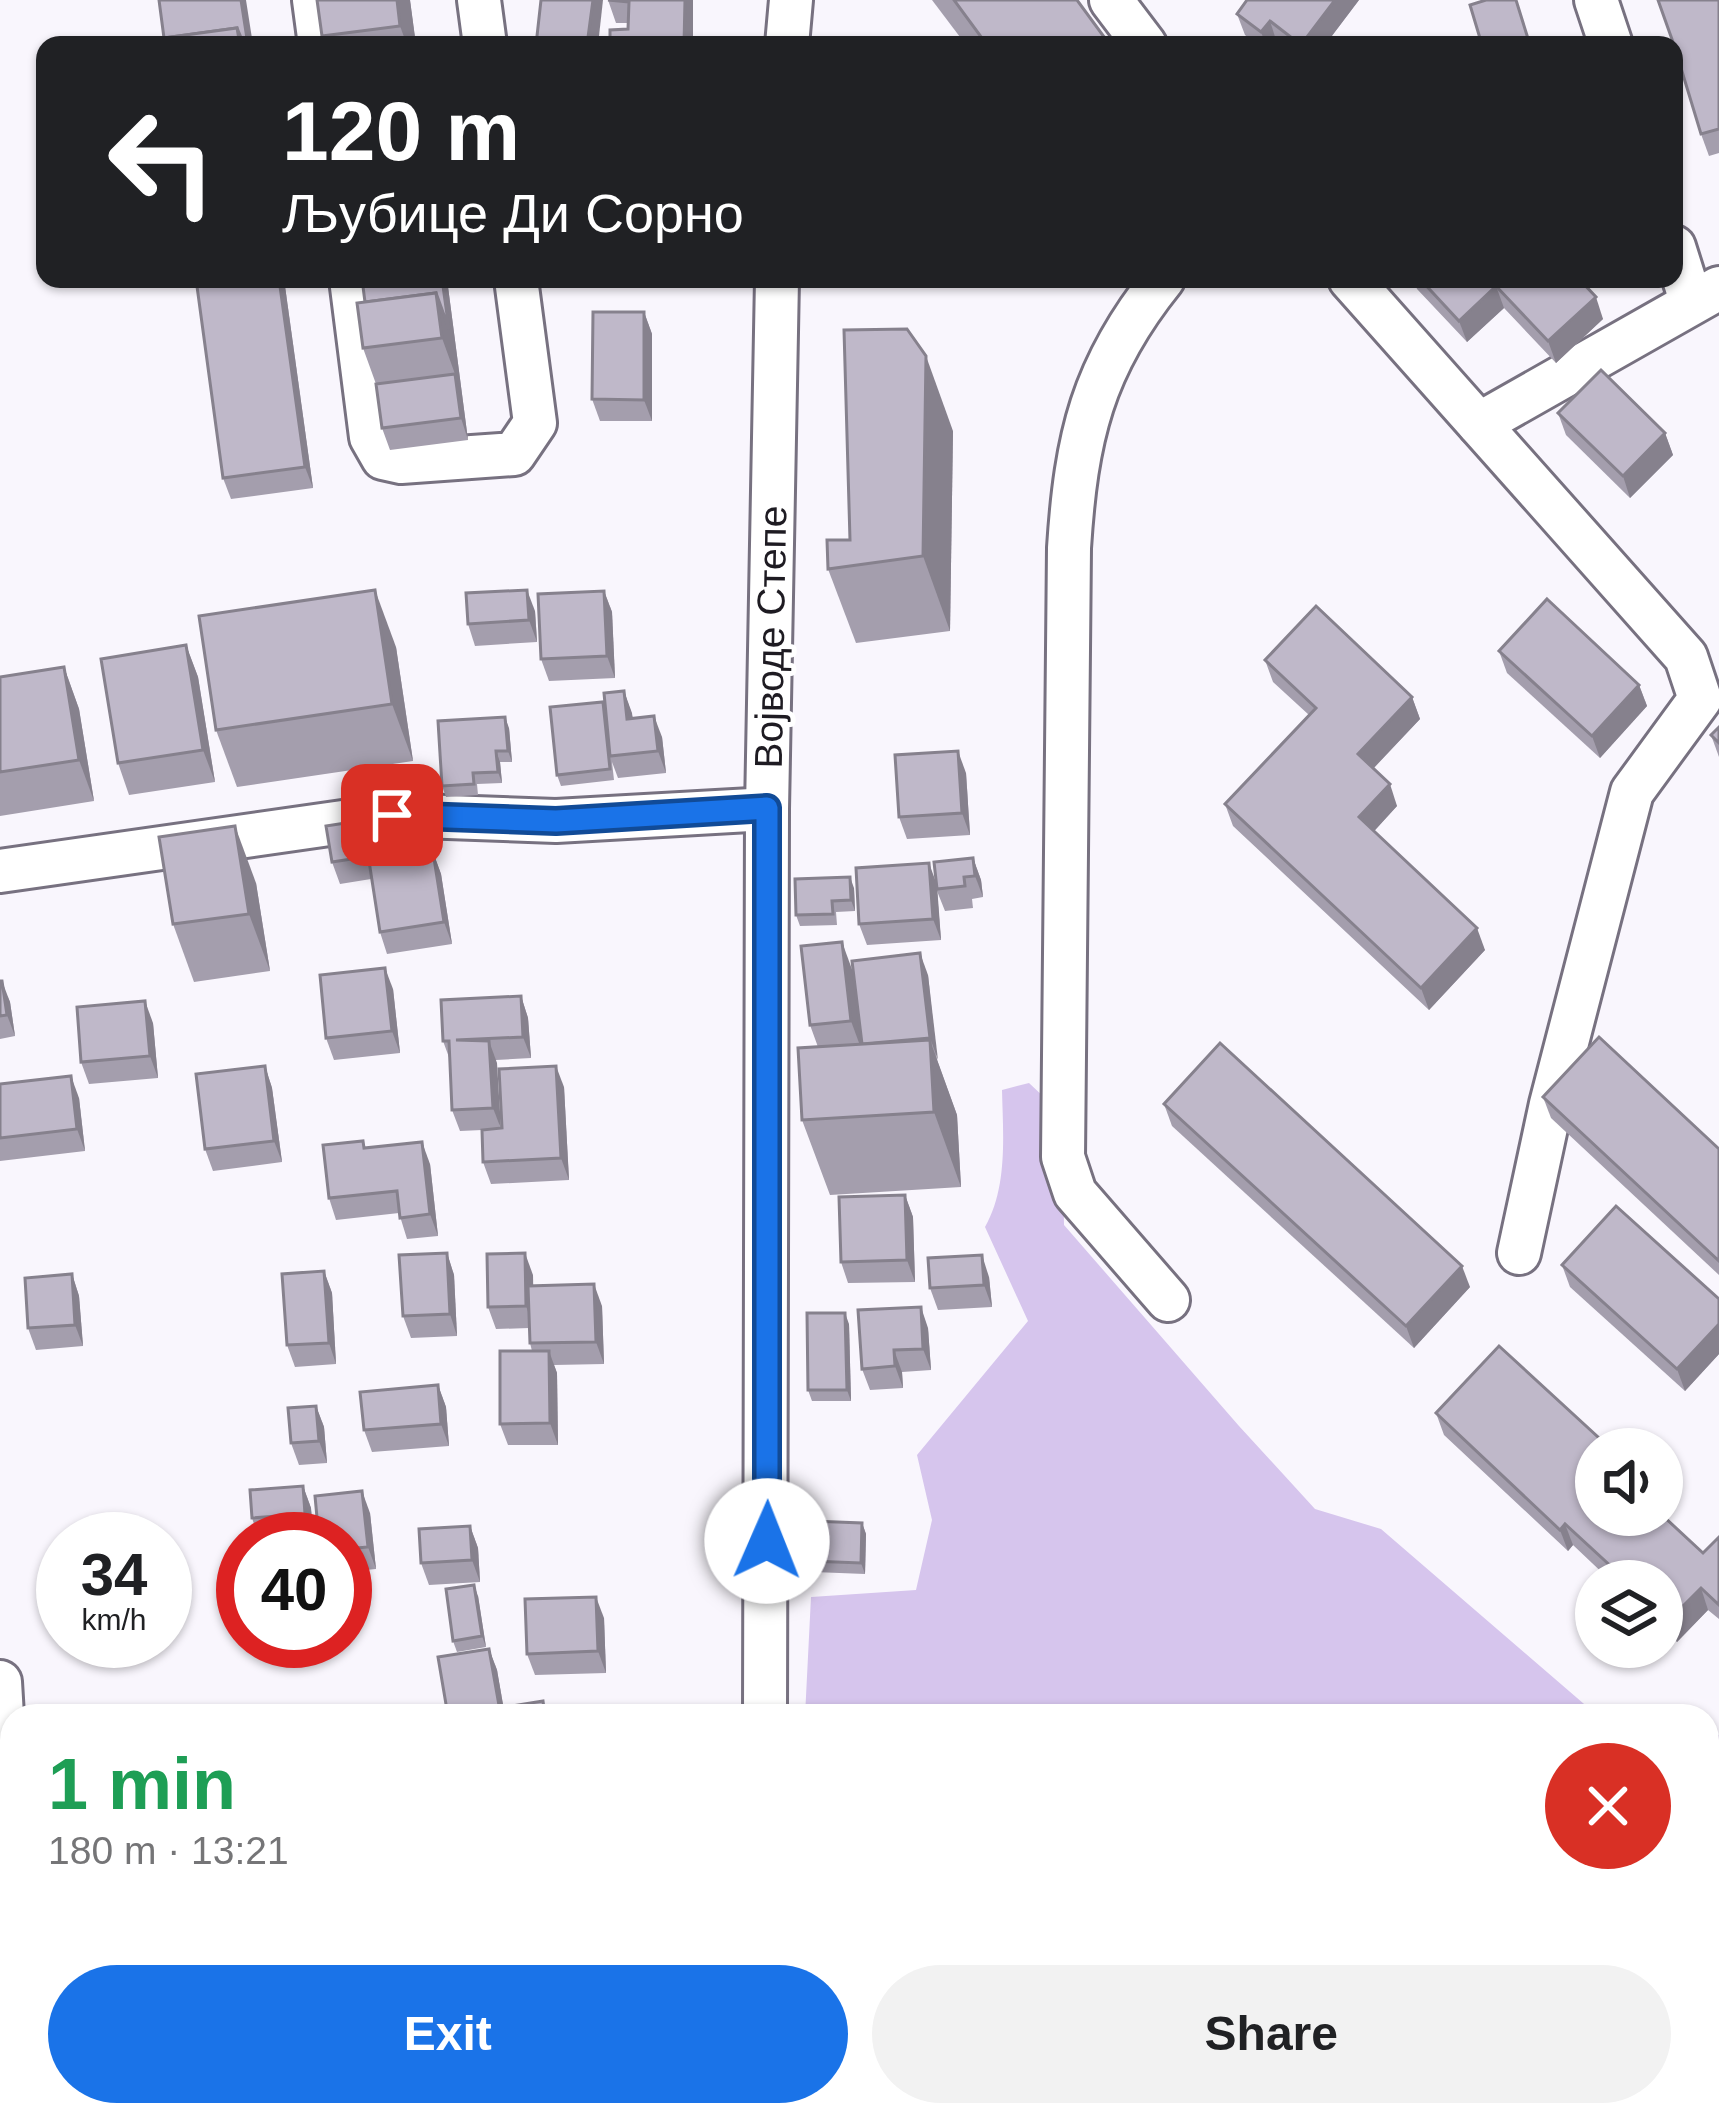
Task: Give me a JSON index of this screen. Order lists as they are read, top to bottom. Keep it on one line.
{"streets":{"street":["Војводе Степе"]},"page":{"turn":["120 m","Љубице Ди Сорно"],"speed":"34 km/h","limit":"40","heading":["1 min","180 m · 13:21"],"buttons":["Exit","Share"]}}
